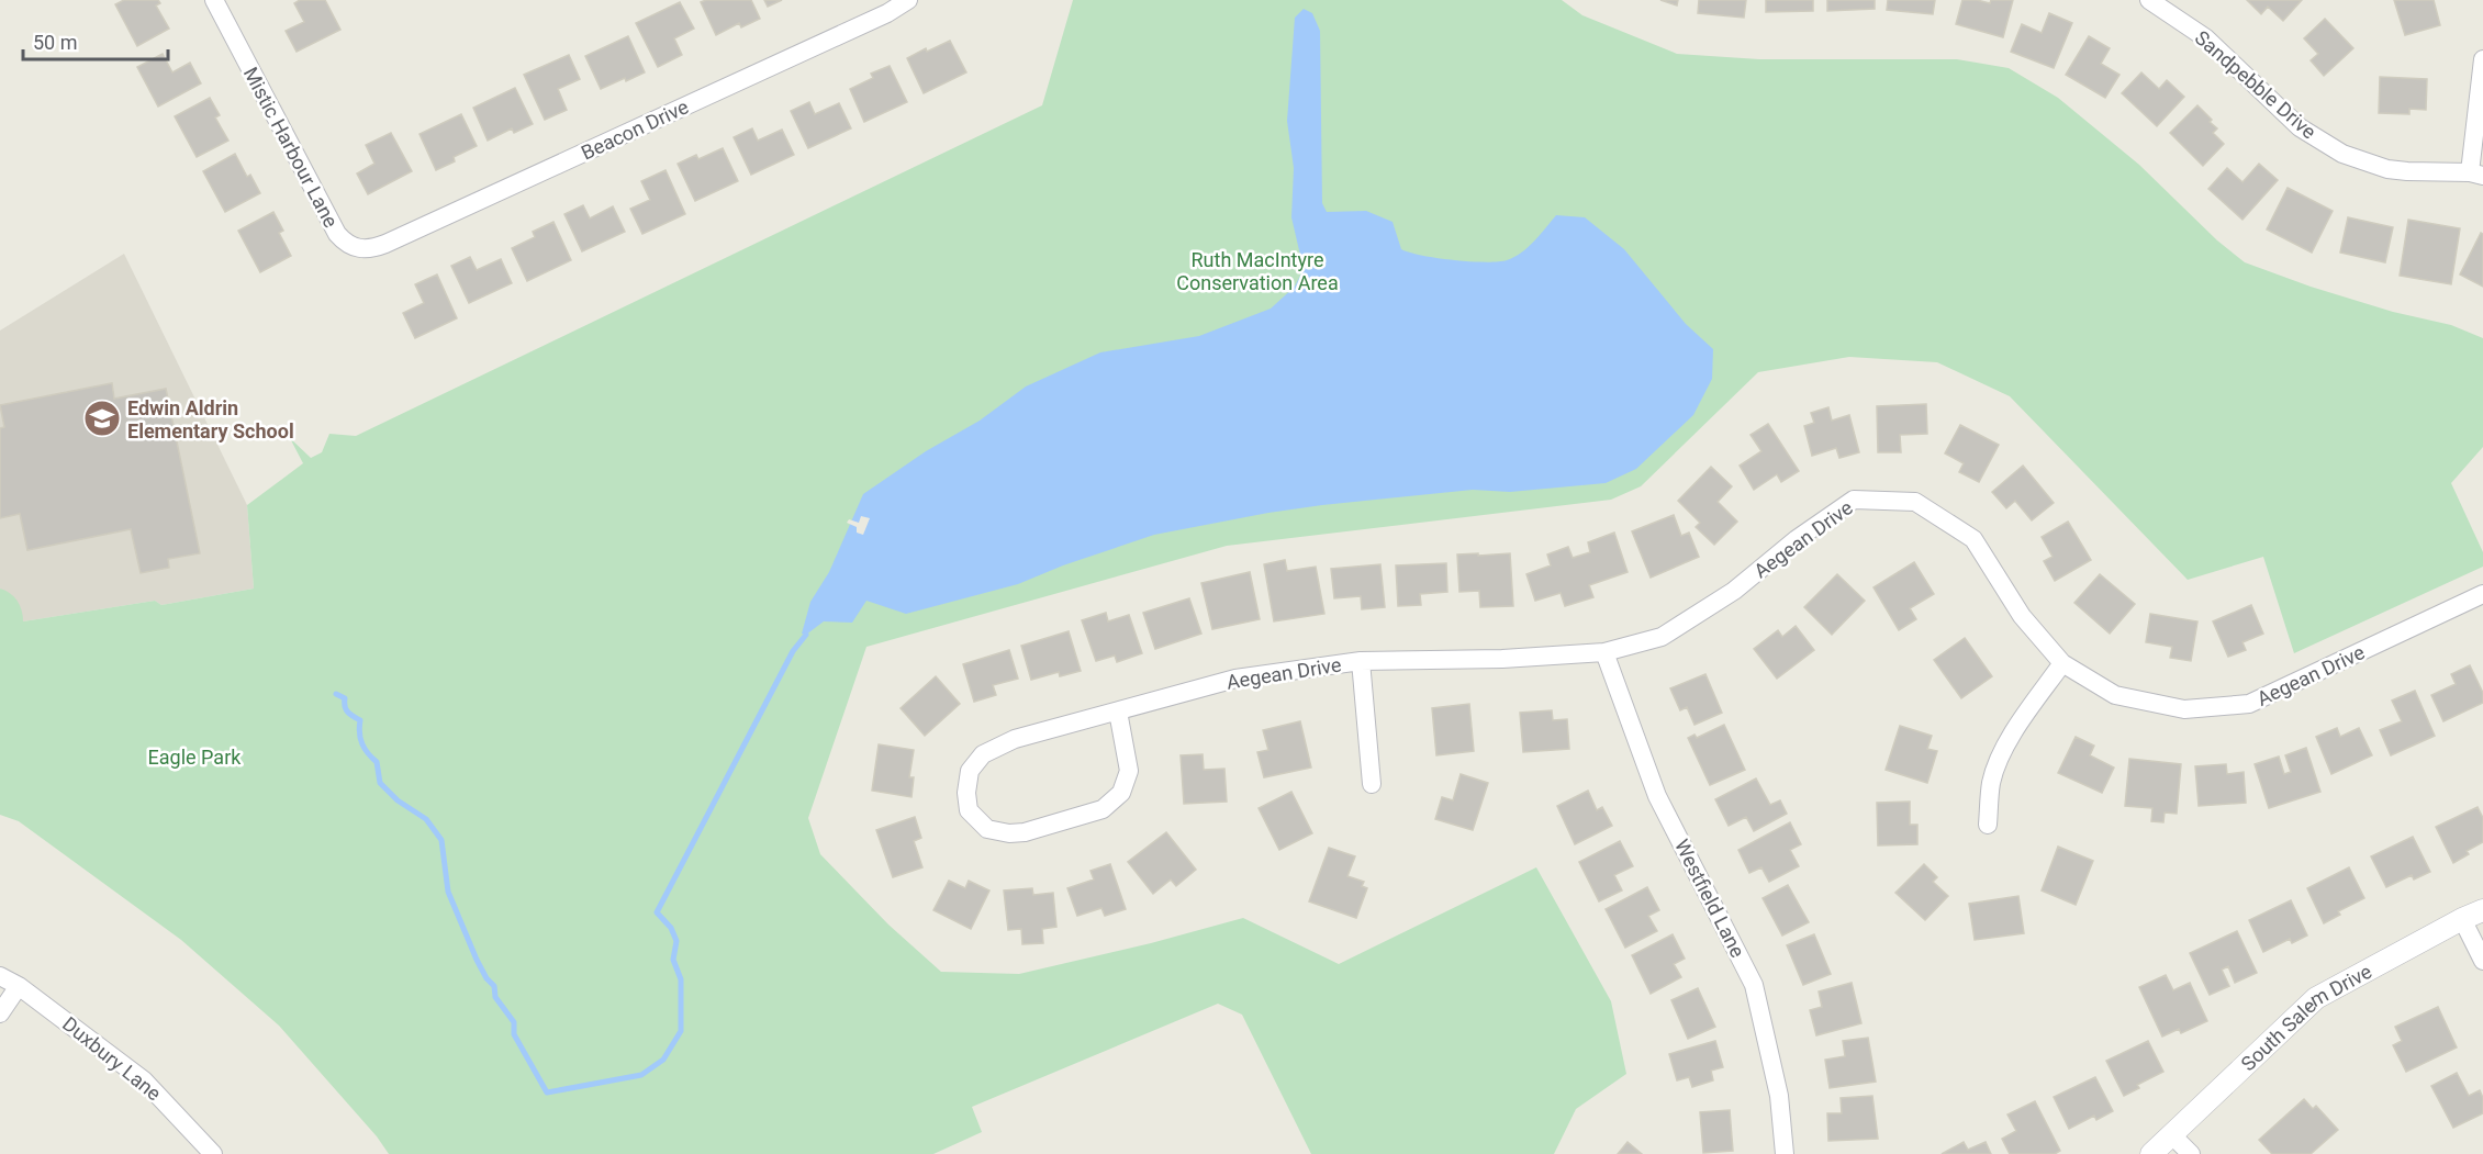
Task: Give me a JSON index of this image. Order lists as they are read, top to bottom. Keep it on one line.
{"streets":{"street":["Sandpebble Drive","Beacon Drive","Mistic Harbour Lane","Aegean Drive","Westfield Lane","South Salem Drive","Duxbury Lane"]},"crossings":[["Beacon Drive","Mistic Harbour Lane"],["Aegean Drive","Westfield Lane"]],"parks":["Ruth MacIntyre Conservation Area","Eagle Park"],"places":{"school or university":["Edwin Aldrin Elementary School"]},"scale_bar":"50 m"}
